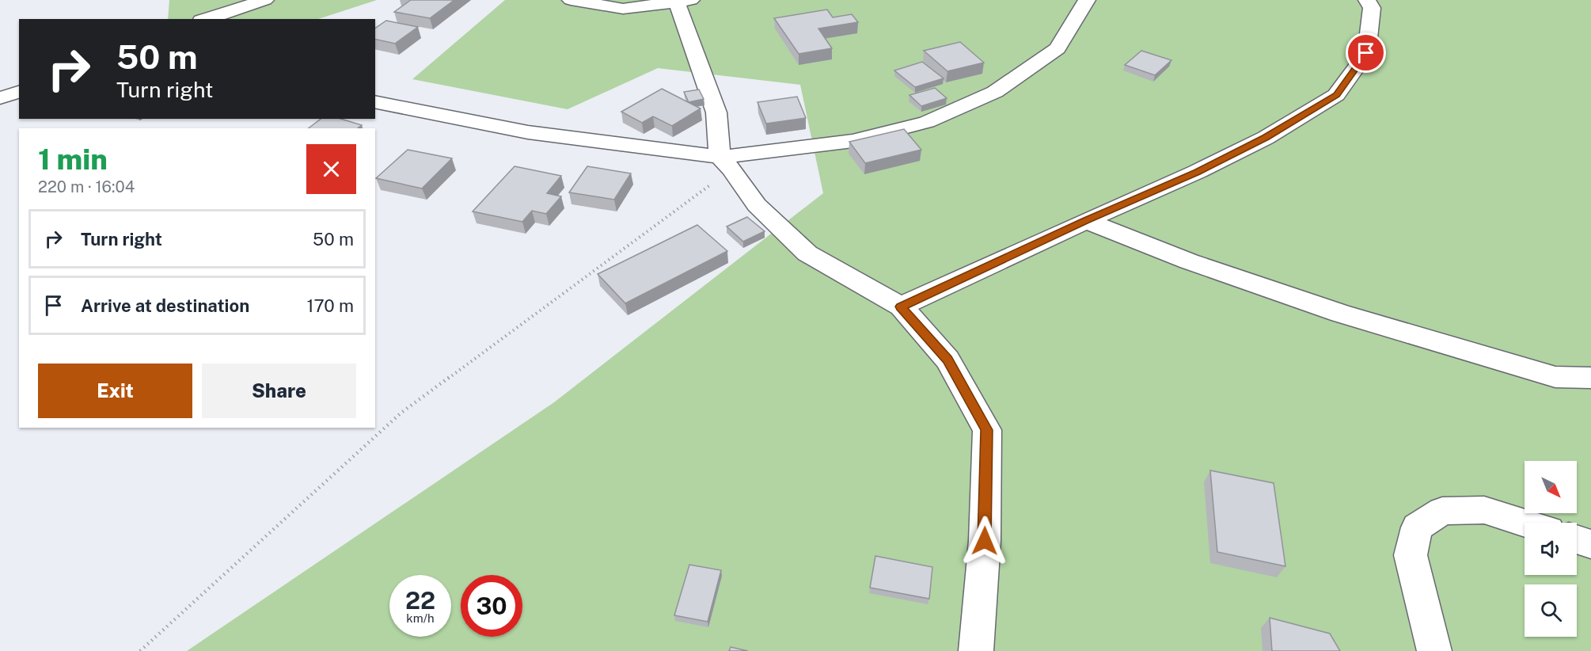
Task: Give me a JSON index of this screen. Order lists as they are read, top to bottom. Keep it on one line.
{"north":"bottom right","page":{"turn":["50 m","Turn right"],"heading":["1 min","220 m · 16:04"],"list":[{"name":"Turn right","value":"50 m"},{"name":"Arrive at destination","value":"170 m"}],"buttons":["Exit","Share"],"speed":"22 km/h","limit":"30"}}
